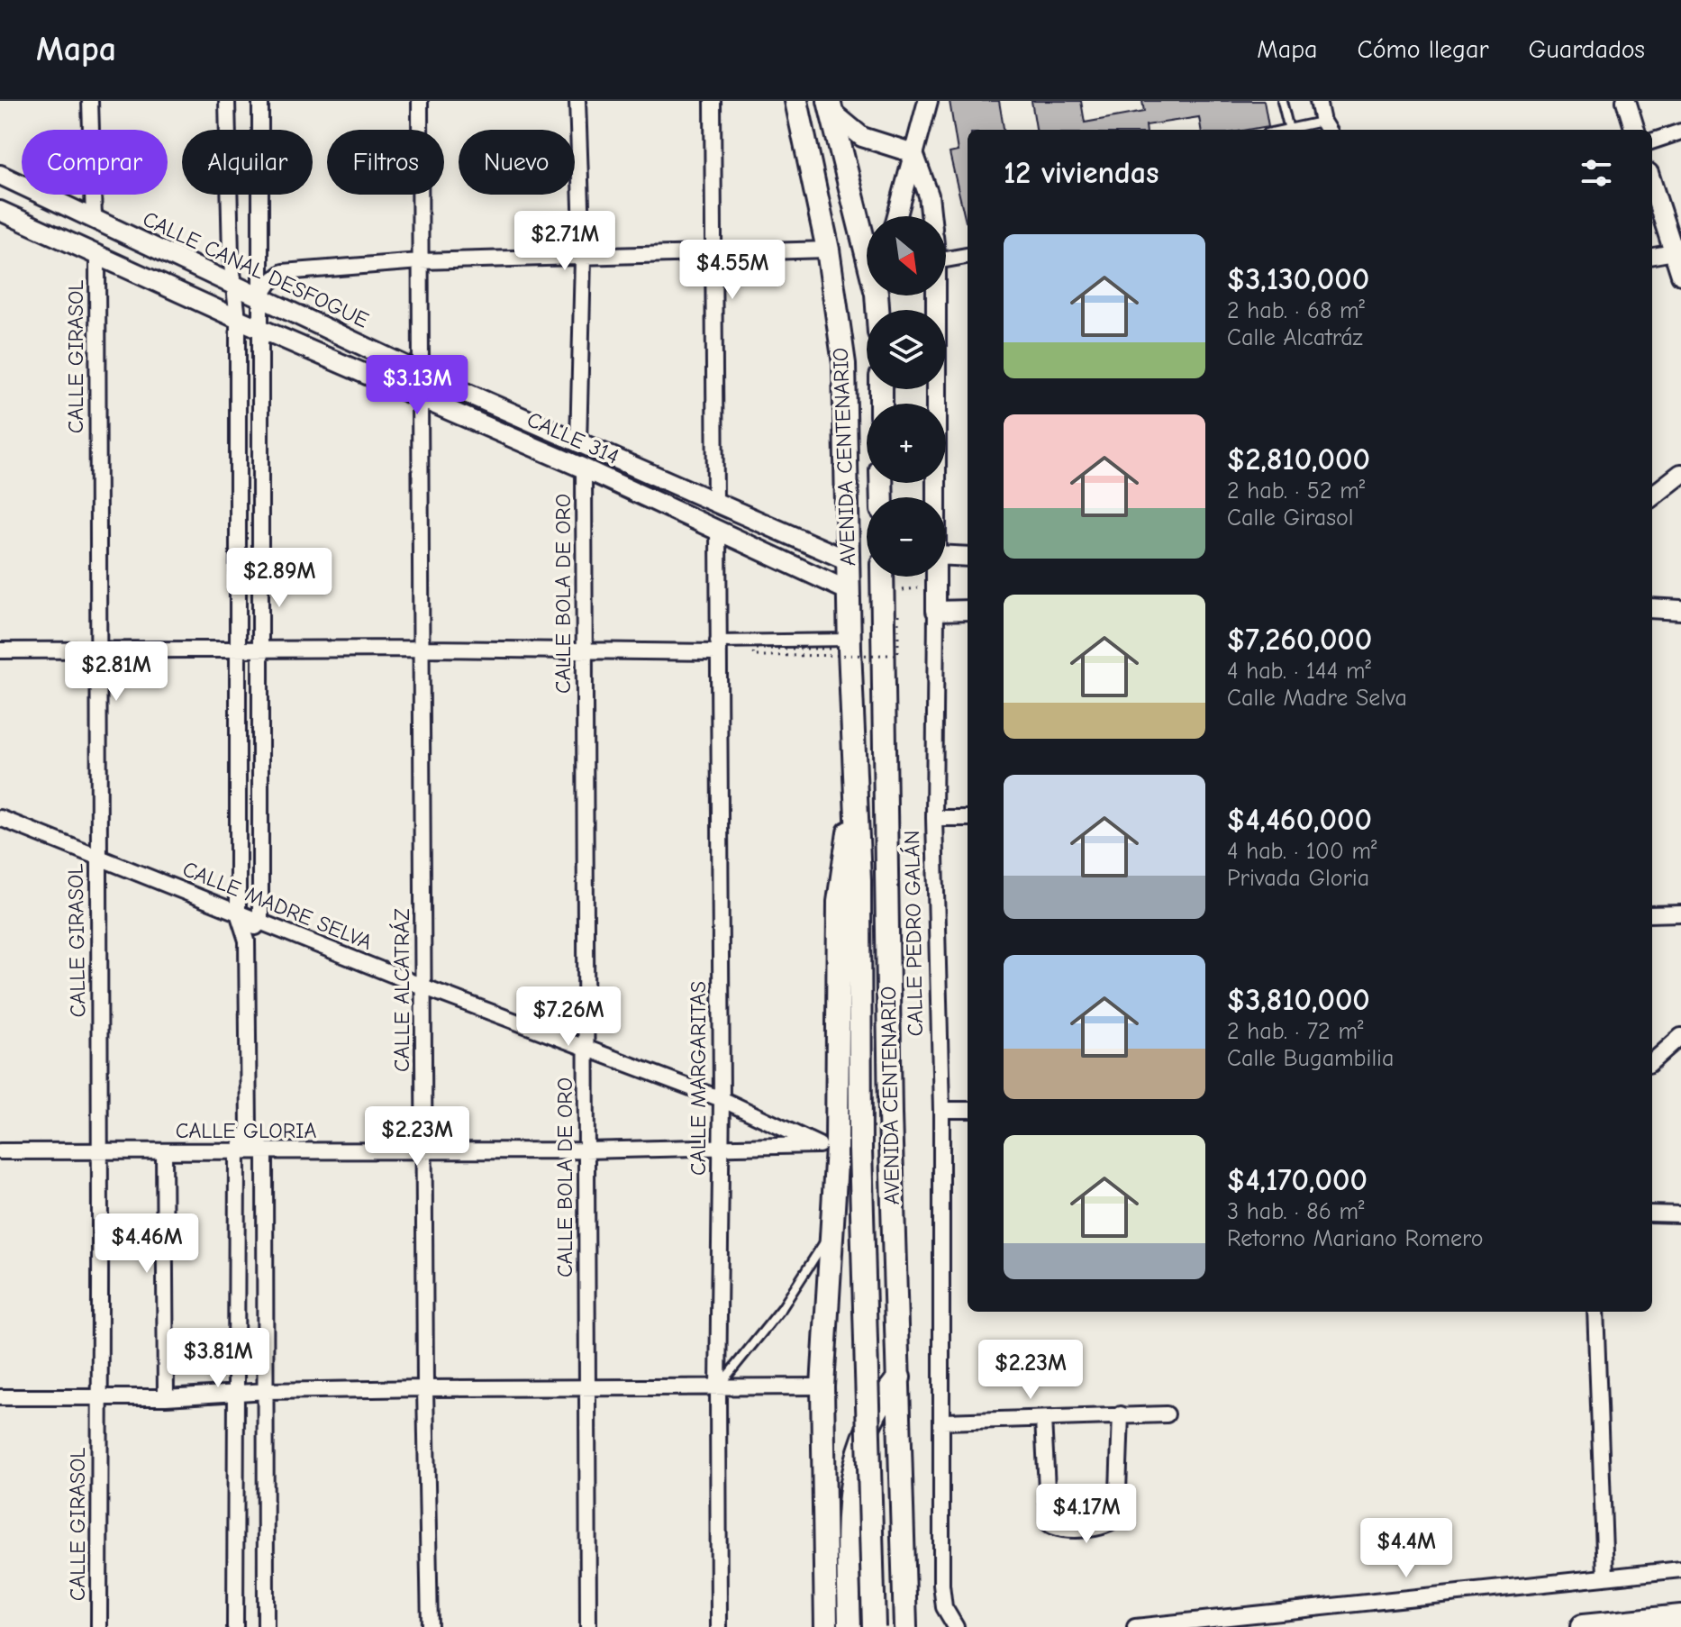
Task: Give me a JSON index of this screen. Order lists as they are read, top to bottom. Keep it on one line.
{"streets":{"main road":["AVENIDA CENTENARIO"],"street":["CALLE CANAL DESFOGUE","CALLE GIRASOL","CALLE 314","CALLE BOLA DE ORO","CALLE MADRE SELVA","CALLE PEDRO GALÁN","CALLE ALCATRÁZ","CALLE MARGARITAS","CALLE GLORIA"]},"crossings":[["CALLE CANAL DESFOGUE","AVENIDA CENTENARIO"],["CALLE GIRASOL","CALLE 314"],["CALLE GIRASOL","CALLE MADRE SELVA"],["CALLE GIRASOL","CALLE GLORIA"],["CALLE 314","AVENIDA CENTENARIO"],["CALLE 314","CALLE BOLA DE ORO"],["CALLE 314","CALLE ALCATRÁZ"],["CALLE 314","CALLE MARGARITAS"],["AVENIDA CENTENARIO","CALLE MADRE SELVA"],["AVENIDA CENTENARIO","CALLE GLORIA"],["CALLE BOLA DE ORO","CALLE MADRE SELVA"],["CALLE BOLA DE ORO","CALLE GLORIA"],["CALLE MADRE SELVA","CALLE ALCATRÁZ"],["CALLE MADRE SELVA","CALLE MARGARITAS"],["CALLE MADRE SELVA","CALLE GLORIA"],["CALLE ALCATRÁZ","CALLE GLORIA"],["CALLE MARGARITAS","CALLE GLORIA"]],"north":"bottom right","page":{"header":"Mapa","nav":["Mapa","Cómo llegar","Guardados"],"chip":["Comprar","Alquilar","Filtros","Nuevo"],"heading":"12 viviendas","price":["$2.71M","$4.55M","$3.13M","$2.89M","$2.81M","$7.26M","$2.23M","$4.46M","$3.81M","$2.23M","$4.17M","$4.4M"],"map_buttons":["+","−"],"list":[{"name":"$3,130,000","note":"2 hab. · 68 m² · Calle Alcatráz"},{"name":"$2,810,000","note":"2 hab. · 52 m² · Calle Girasol"},{"name":"$7,260,000","note":"4 hab. · 144 m² · Calle Madre Selva"},{"name":"$4,460,000","note":"4 hab. · 100 m² · Privada Gloria"},{"name":"$3,810,000","note":"2 hab. · 72 m² · Calle Bugambilia"},{"name":"$4,170,000","note":"3 hab. · 86 m² · Retorno Mariano Romero"}]}}
